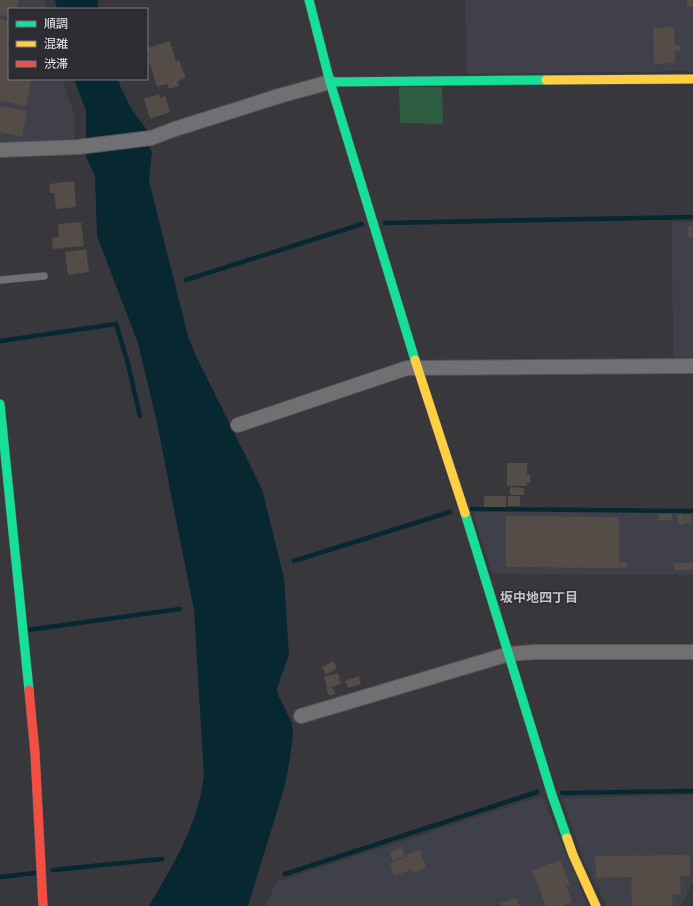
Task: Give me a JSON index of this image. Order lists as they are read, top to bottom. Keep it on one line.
{"districts":["坂中地四丁目"],"legend":["順調","混雑","渋滞"]}
